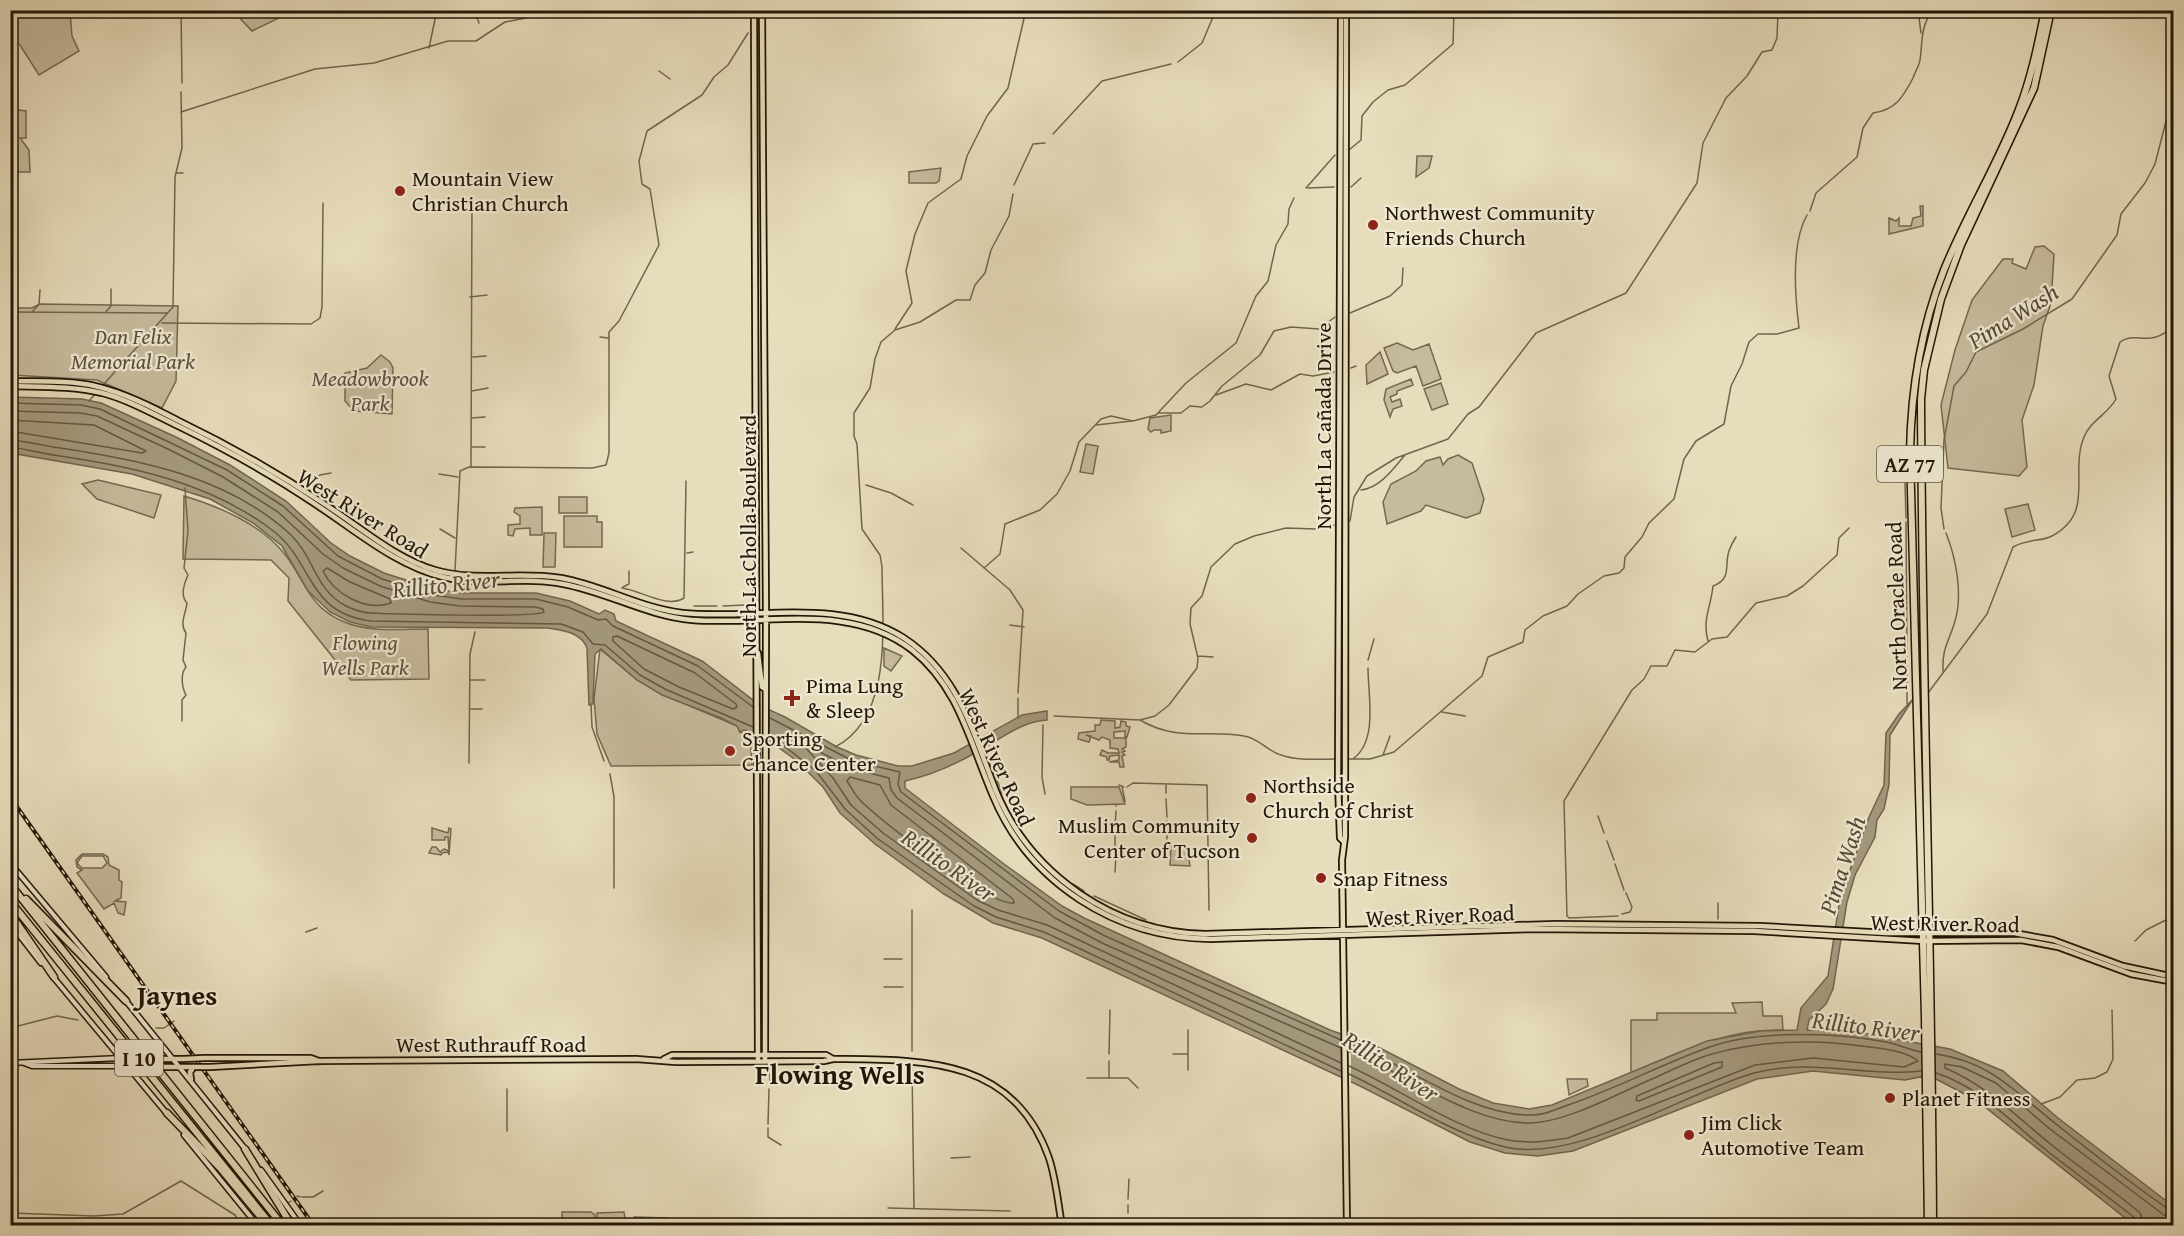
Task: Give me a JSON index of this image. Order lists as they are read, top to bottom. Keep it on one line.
{"streets":{"highway":["AZ 77","North Oracle Road","I 10"],"main road":["North La Cañada Drive","West River Road","North La Cholla Boulevard","West Ruthrauff Road"]},"crossings":[["North La Cañada Drive","West River Road"],["West River Road","North La Cholla Boulevard"],["West River Road","North Oracle Road"],["North La Cholla Boulevard","West Ruthrauff Road"]],"districts":["Jaynes","Flowing Wells"],"water":["Pima Wash","Rillito River"],"parks":["Dan Felix Memorial Park","Meadowbrook Park","Flowing Wells Park"],"places":{"other":["Mountain View Christian Church","Northwest Community Friends Church","Sporting Chance Center","Northside Church of Christ","Muslim Community Center of Tucson","Snap Fitness","Planet Fitness","Jim Click Automotive Team"],"health":["Pima Lung & Sleep"]}}
